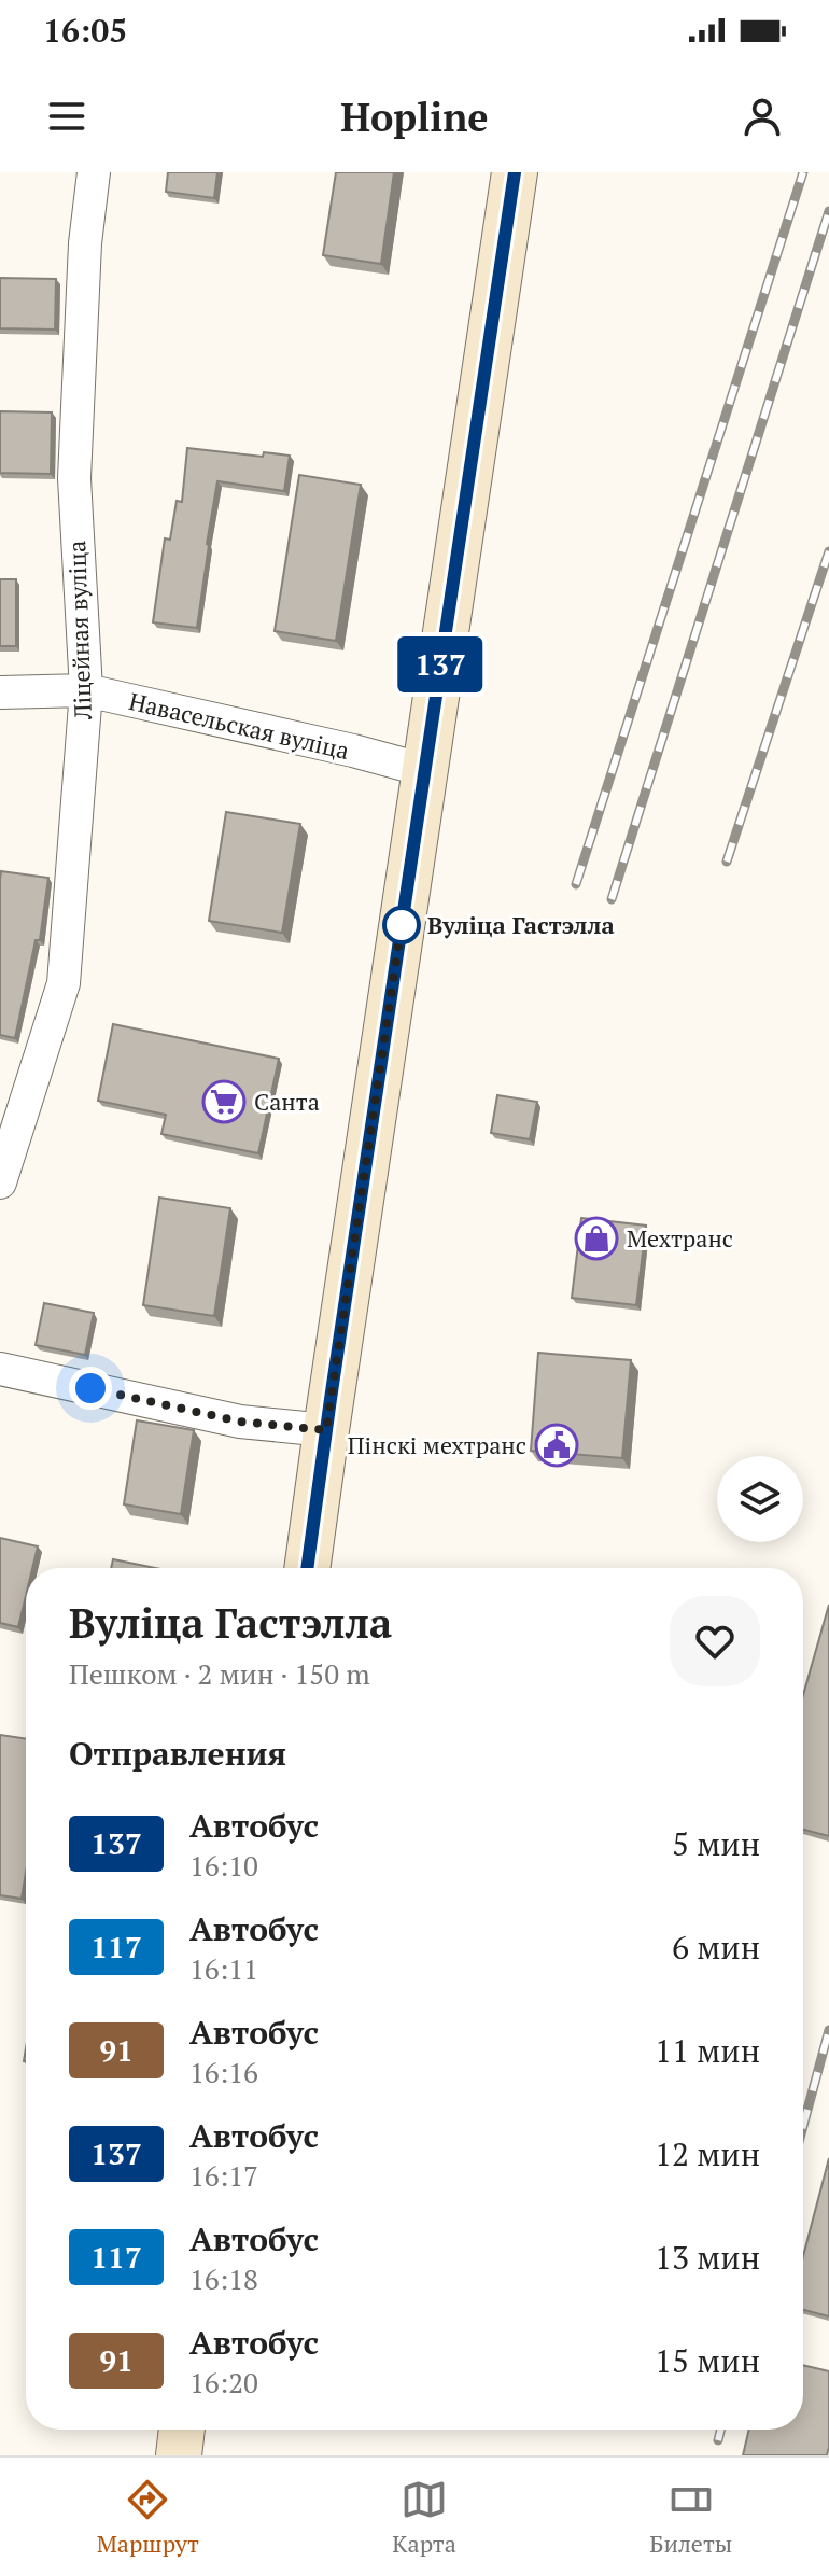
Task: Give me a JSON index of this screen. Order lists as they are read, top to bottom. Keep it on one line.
{"streets":{"street":["Ліцейная вуліца","Навасельская вуліца"]},"crossings":[["Ліцейная вуліца","Навасельская вуліца"]],"places":{"other":["Вуліца Гастэлла"],"supermarket":["Санта"],"shop":["Мехтранс"],"public building":["Пінскі мехтранс"]},"lines":["bus line 137"],"page":{"status":"16:05","header":"Hopline","on_map":"137","heading":[["Вуліца Гастэлла","Пешком · 2 мин · 150 m"],"Отправления"],"list":[{"mark":"137","name":"Автобус","note":"16:10","value":"5 мин"},{"mark":"117","name":"Автобус","note":"16:11","value":"6 мин"},{"mark":"91","name":"Автобус","note":"16:16","value":"11 мин"},{"mark":"137","name":"Автобус","note":"16:17","value":"12 мин"},{"mark":"117","name":"Автобус","note":"16:18","value":"13 мин"},{"mark":"91","name":"Автобус","note":"16:20","value":"15 мин"}],"tabs":["Маршрут","Карта","Билеты"]}}
